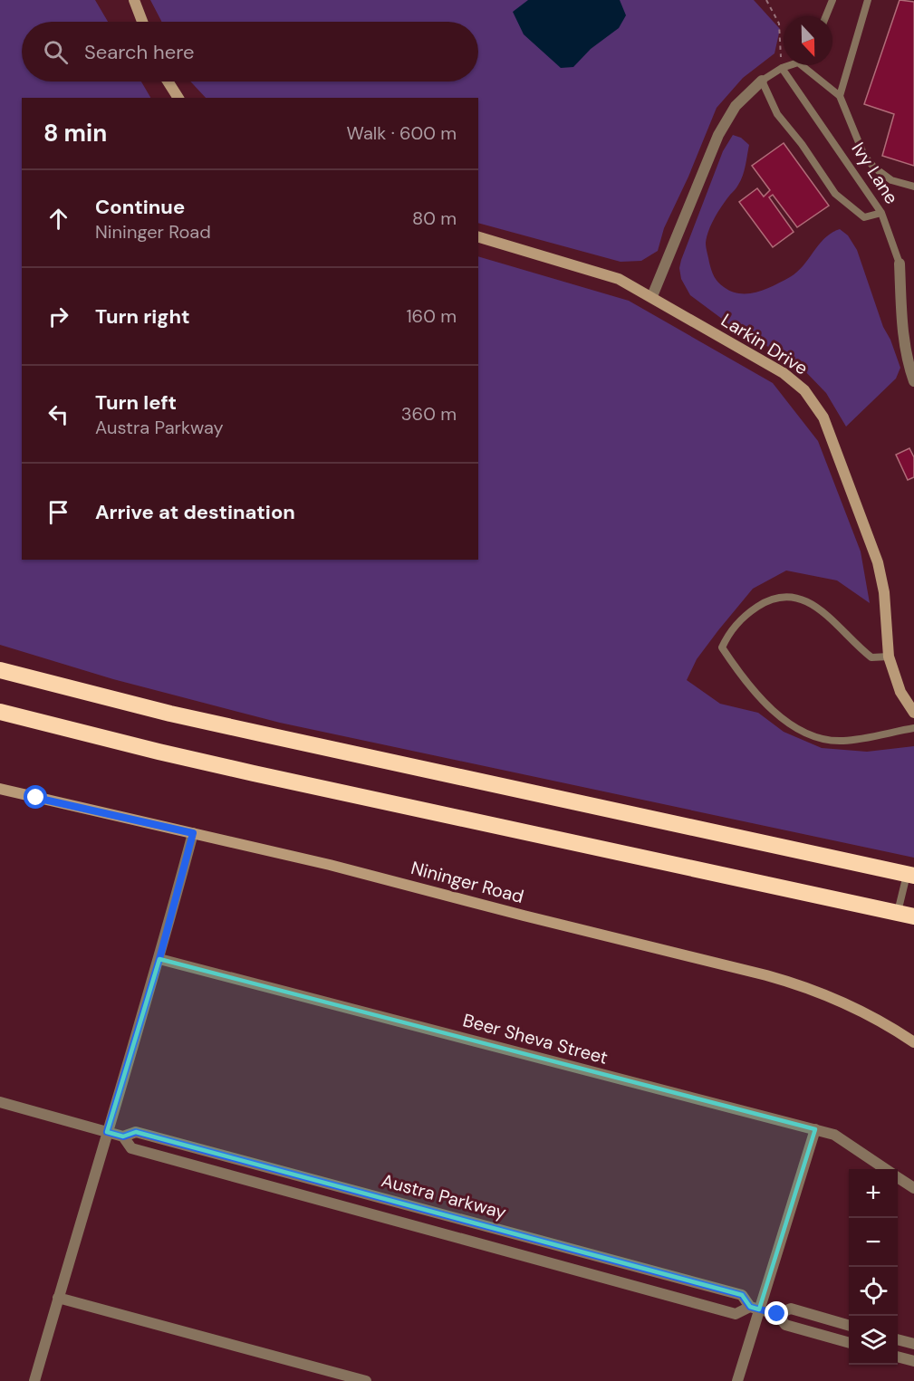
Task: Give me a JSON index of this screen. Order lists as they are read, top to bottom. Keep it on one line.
{"streets":{"street":["Ivy Lane","Larkin Drive","Nininger Road","Beer Sheva Street","Austra Parkway"]},"north":"bottom","page":{"search":"Search here","heading":["8 min","Walk · 600 m"],"list":[["Continue","Nininger Road","80 m"],["Turn right","160 m"],["Turn left","Austra Parkway","360 m"],"Arrive at destination"],"map_buttons":["+","−"]}}
